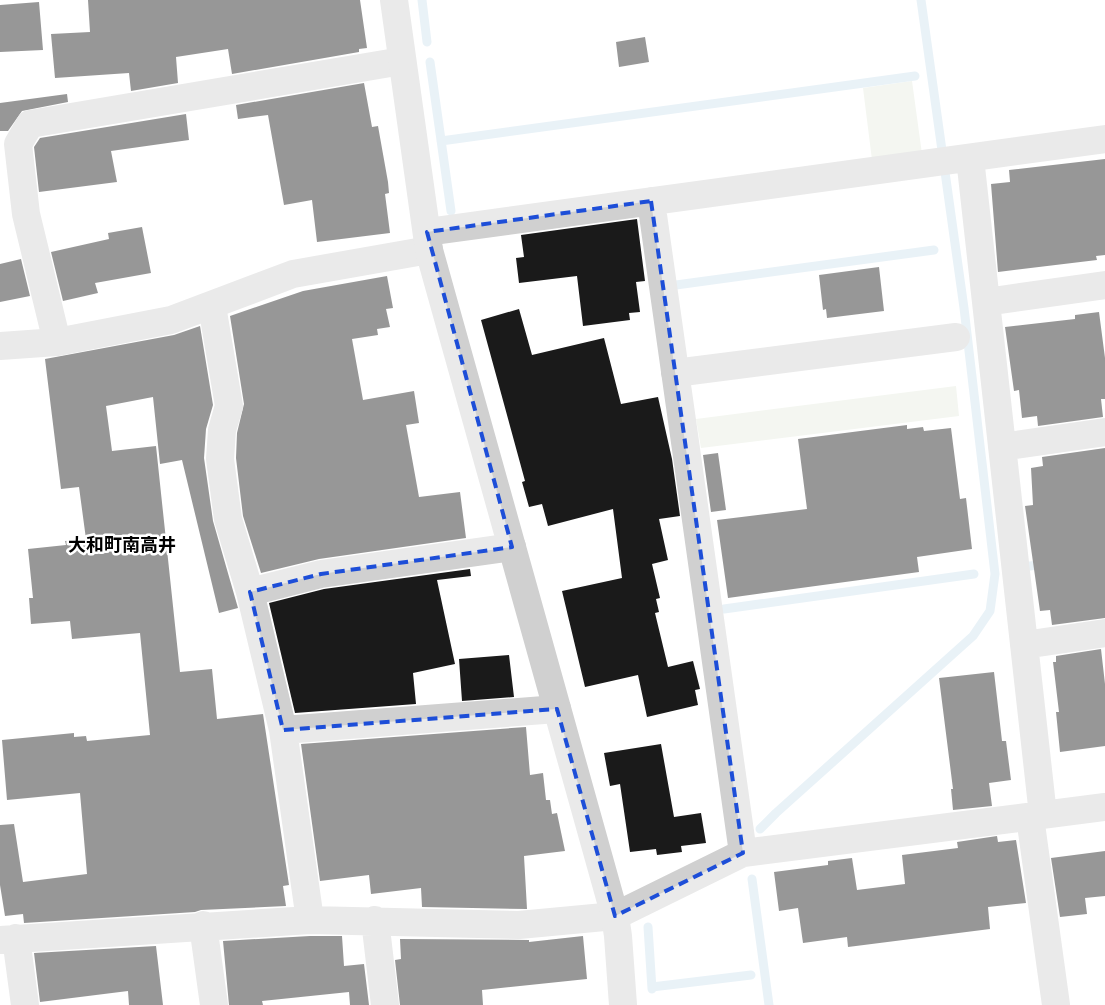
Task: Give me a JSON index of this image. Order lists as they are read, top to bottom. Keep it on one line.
{"districts":["大和町南高井"]}
